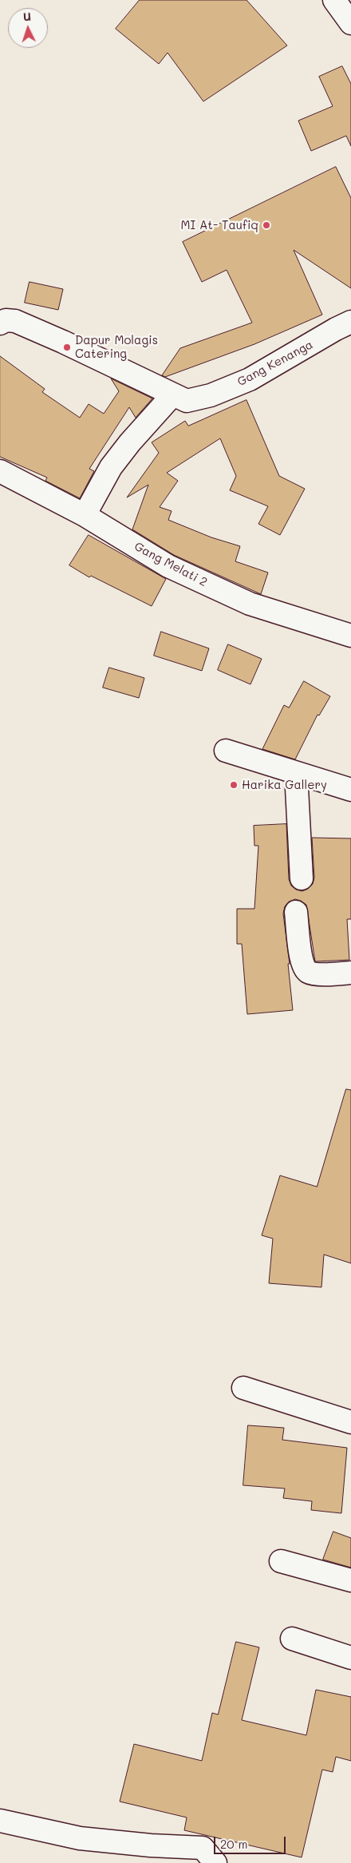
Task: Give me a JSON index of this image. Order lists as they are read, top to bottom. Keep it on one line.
{"streets":{"street":["Gang Kenanga","Gang Melati 2"]},"places":["MI At- Taufiq","Dapur Molagis Catering","Harika Gallery"],"scale_bar":"20 m","north":"top"}
